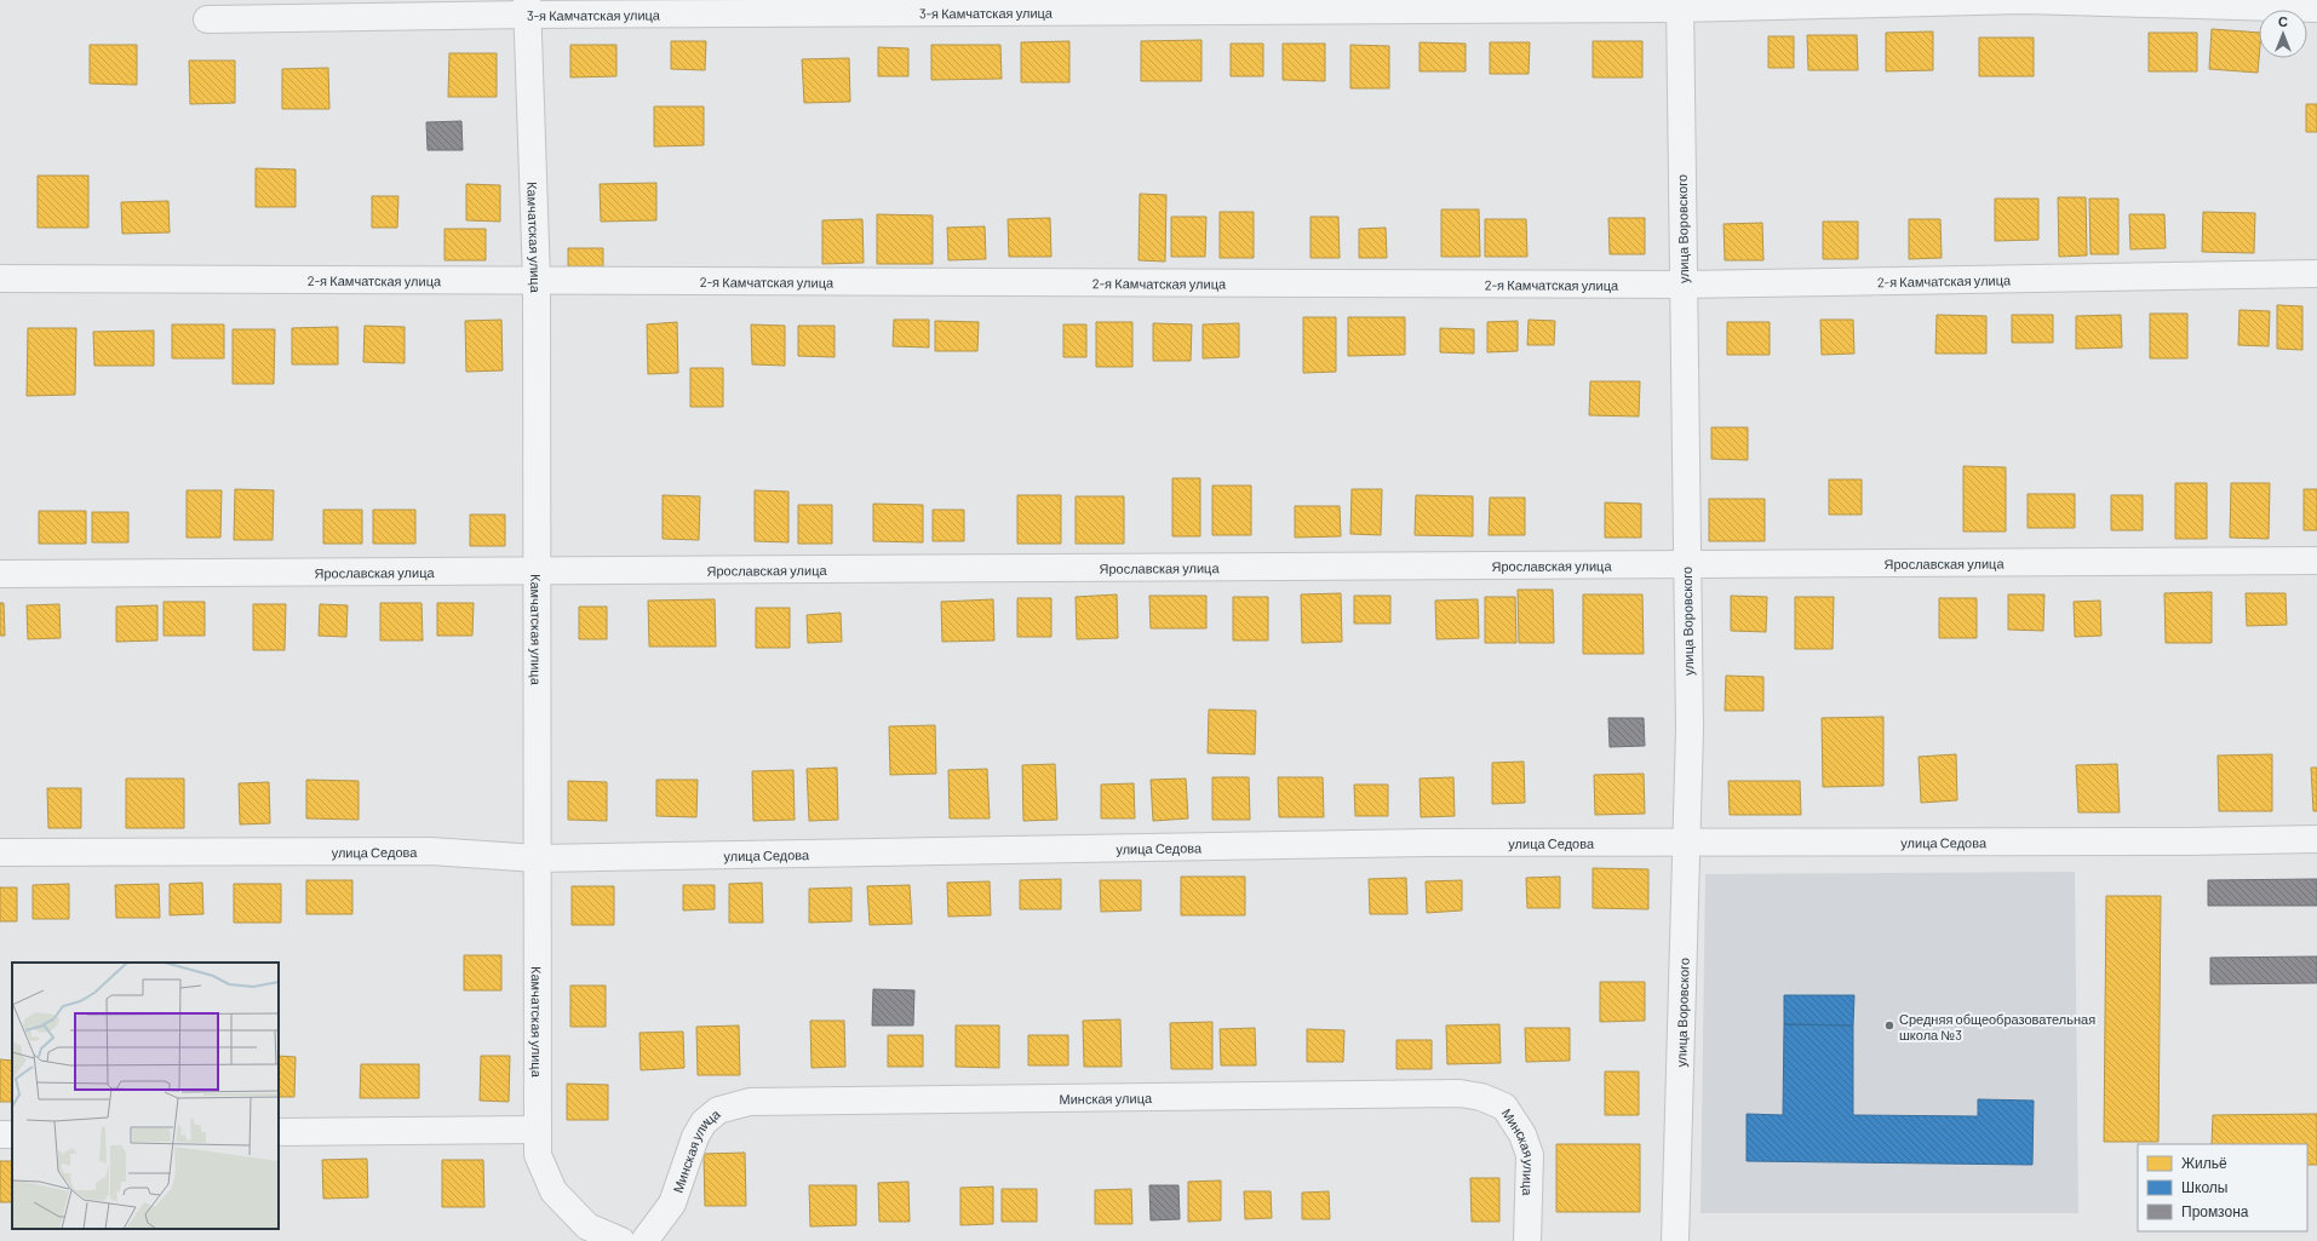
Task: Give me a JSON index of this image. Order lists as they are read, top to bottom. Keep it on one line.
{"streets":{"street":["3-я Камчатская улица","улица Воровского","Камчатская улица","2-я Камчатская улица","Ярославская улица","улица Седова","Минская улица"]},"crossings":[["3-я Камчатская улица","улица Воровского"],["3-я Камчатская улица","Камчатская улица"],["улица Воровского","2-я Камчатская улица"],["улица Воровского","Ярославская улица"],["улица Воровского","улица Седова"],["Камчатская улица","2-я Камчатская улица"],["Камчатская улица","Ярославская улица"],["Камчатская улица","улица Седова"]],"places":["Средняя общеобразовательная школа №3"],"legend":["Жильё","Школы","Промзона"],"north":"top"}
